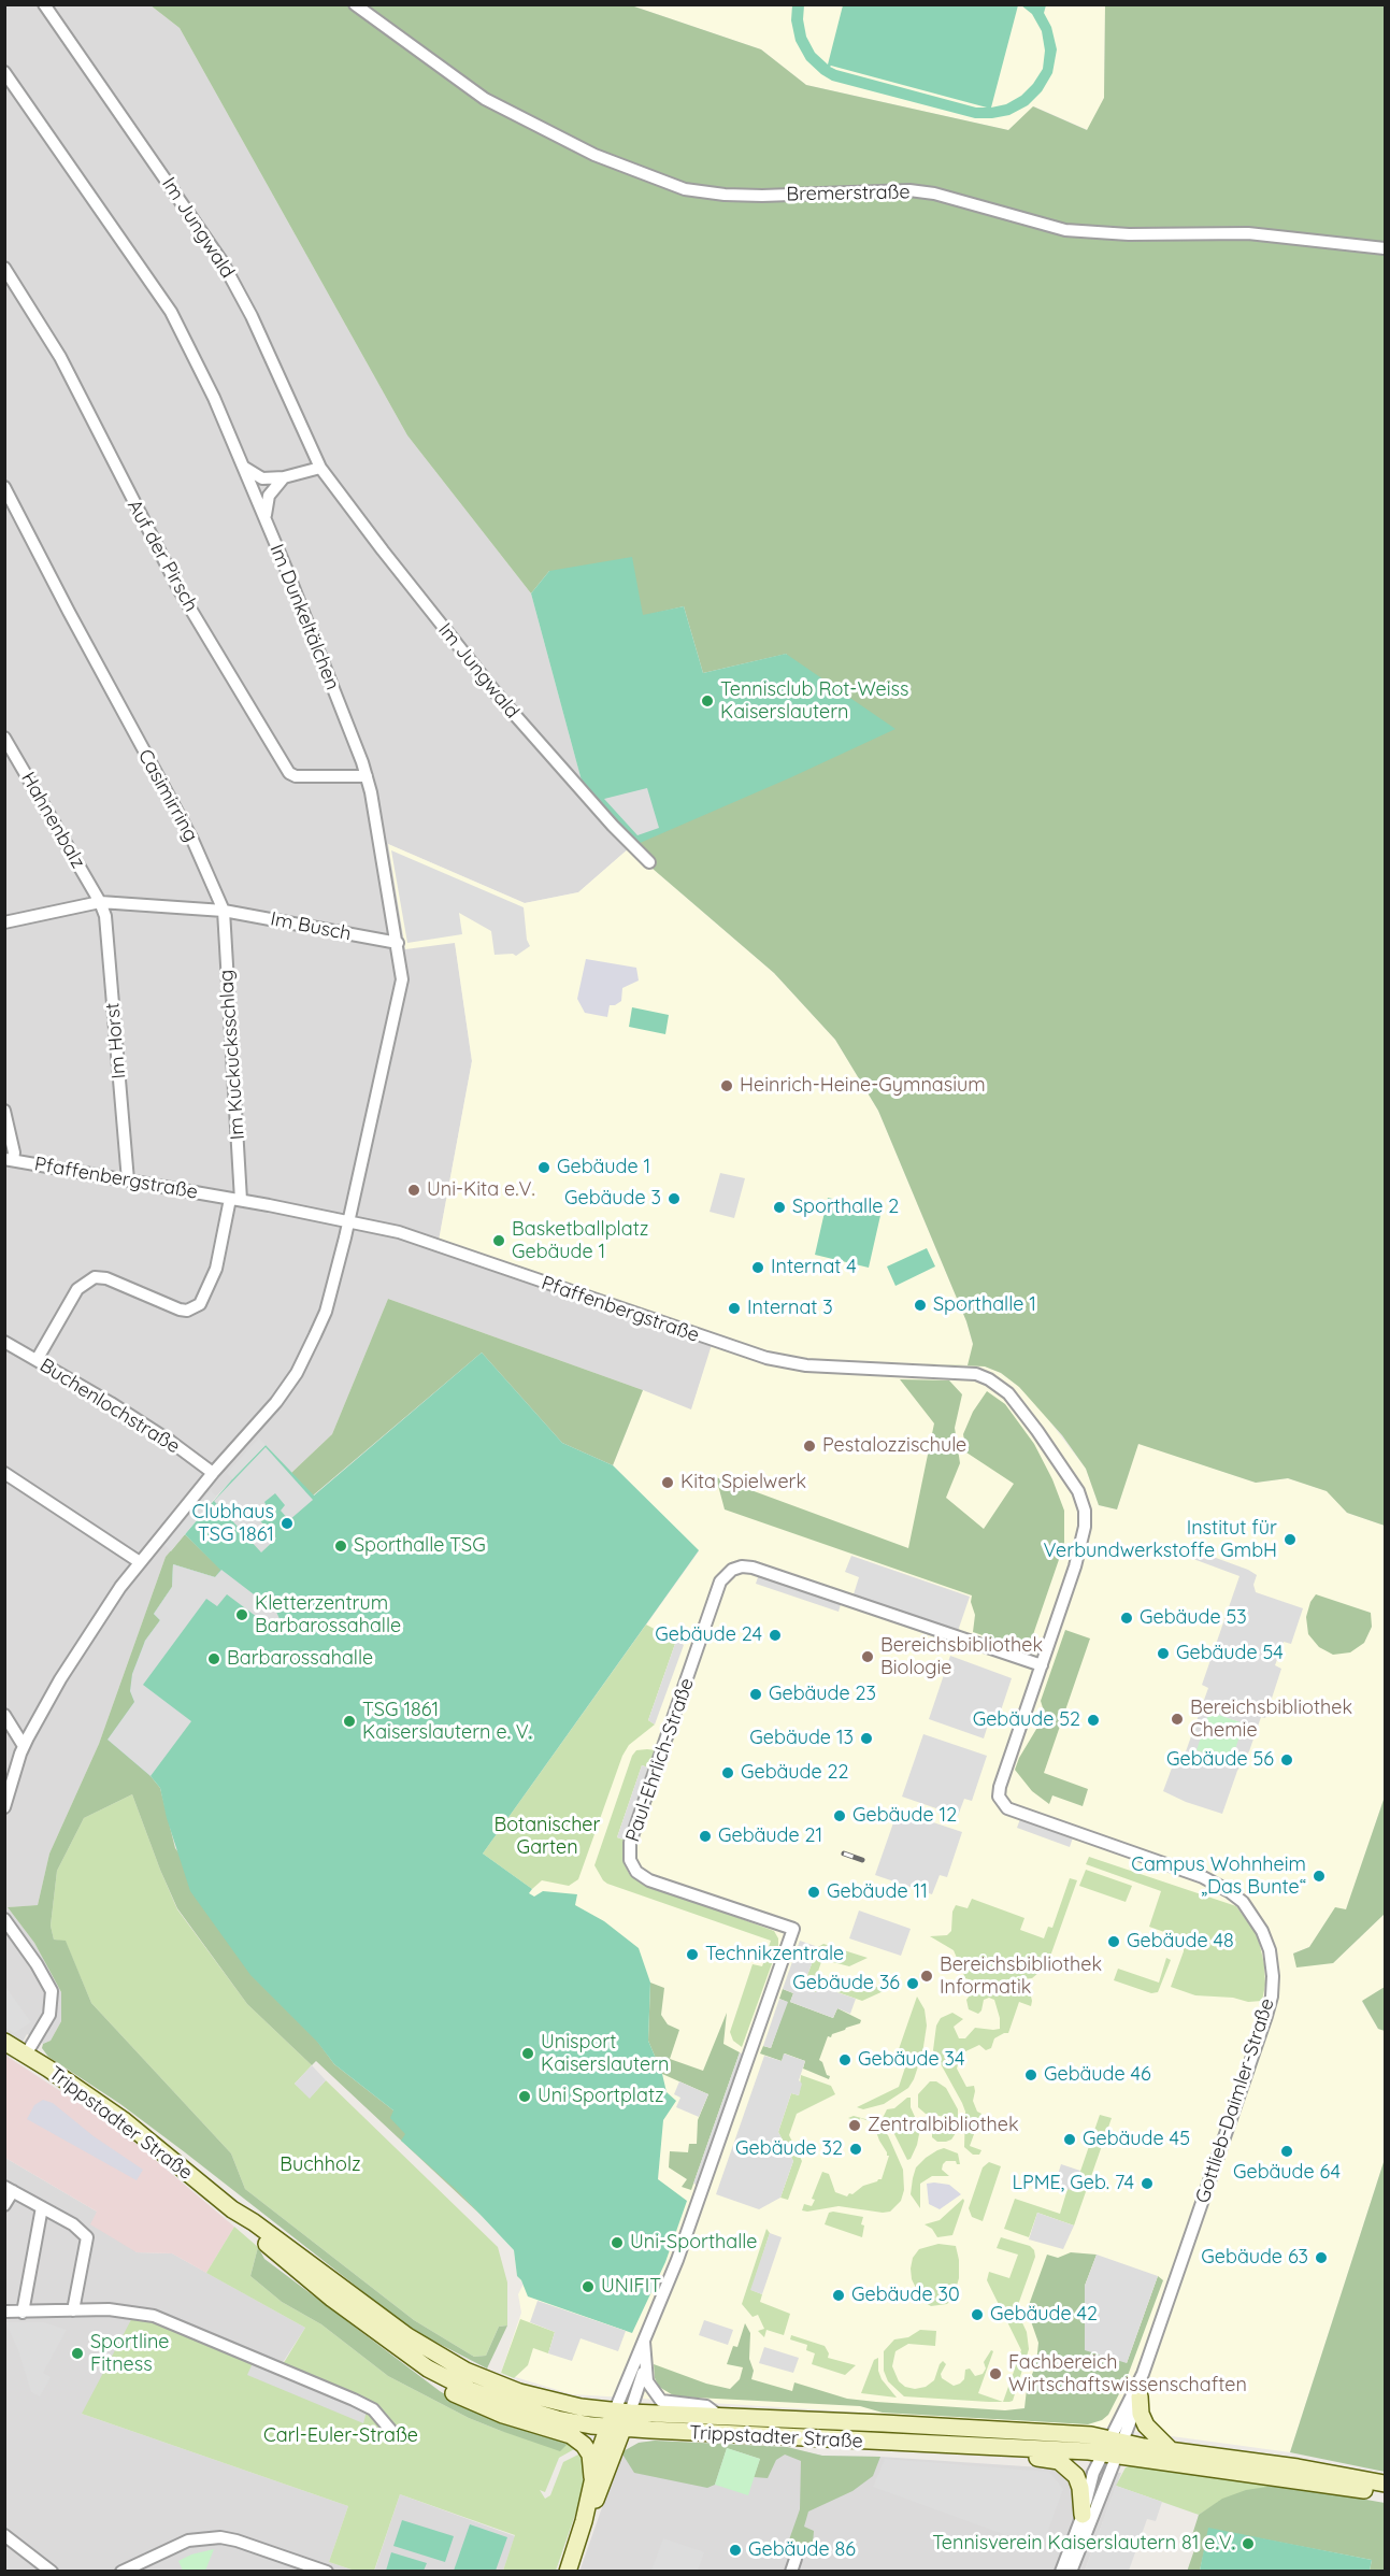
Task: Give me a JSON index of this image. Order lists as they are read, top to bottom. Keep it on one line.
{"streets":{"main road":["Trippstadter Straße"],"street":["Bremerstraße","Im Jungwald","Auf der Pirsch","Im Dunkeltälchen","Casimirring","Hahnenbalz","Im Busch","Im Horst","Im Kuckucksschlag","Pfaffenbergstraße","Buchenlochstraße","Paul-Ehrlich-Straße","Gottlieb-Daimler-Straße"]},"crossings":[["Auf der Pirsch","Im Dunkeltälchen"],["Im Dunkeltälchen","Im Busch"],["Im Dunkeltälchen","Pfaffenbergstraße"],["Im Dunkeltälchen","Buchenlochstraße"],["Casimirring","Im Busch"],["Casimirring","Im Kuckucksschlag"],["Hahnenbalz","Im Horst"],["Im Busch","Im Kuckucksschlag"],["Im Horst","Pfaffenbergstraße"],["Im Kuckucksschlag","Pfaffenbergstraße"],["Im Kuckucksschlag","Buchenlochstraße"],["Pfaffenbergstraße","Paul-Ehrlich-Straße"],["Pfaffenbergstraße","Gottlieb-Daimler-Straße"],["Paul-Ehrlich-Straße","Gottlieb-Daimler-Straße"],["Paul-Ehrlich-Straße","Trippstadter Straße"],["Gottlieb-Daimler-Straße","Trippstadter Straße"]],"parks":["Botanischer Garten","Buchholz","Carl-Euler-Straße"],"places":["Tennisclub Rot-Weiss Kaiserslautern","Heinrich-Heine-Gymnasium","Gebäude 1","Uni-Kita e.V.","Gebäude 3","Sporthalle 2","Basketballplatz Gebäude 1","Internat 4","Sporthalle 1","Internat 3","Pestalozzischule","Kita Spielwerk","Clubhaus TSG 1861","Institut für Verbundwerkstoffe GmbH","Sporthalle TSG","Kletterzentrum Barbarossahalle","Gebäude 53","Gebäude 24","Gebäude 54","Bereichsbibliothek Biologie","Barbarossahalle","Gebäude 23","Bereichsbibliothek Chemie","Gebäude 52","TSG 1861 Kaiserslautern e. V.","Gebäude 13","Gebäude 56","Gebäude 22","Gebäude 12","Gebäude 21","Campus Wohnheim „Das Bunte“","Gebäude 11","Gebäude 48","Technikzentrale","Bereichsbibliothek Informatik","Gebäude 36","Unisport Kaiserslautern","Gebäude 34","Gebäude 46","Uni Sportplatz","Zentralbibliothek","Gebäude 45","Gebäude 32","Gebäude 64","LPME, Geb. 74","Uni-Sporthalle","Gebäude 63","UNIFIT","Gebäude 30","Gebäude 42","Sportline Fitness","Fachbereich Wirtschaftswissenschaften","Tennisverein Kaiserslautern 81 e.V.","Gebäude 86"]}
